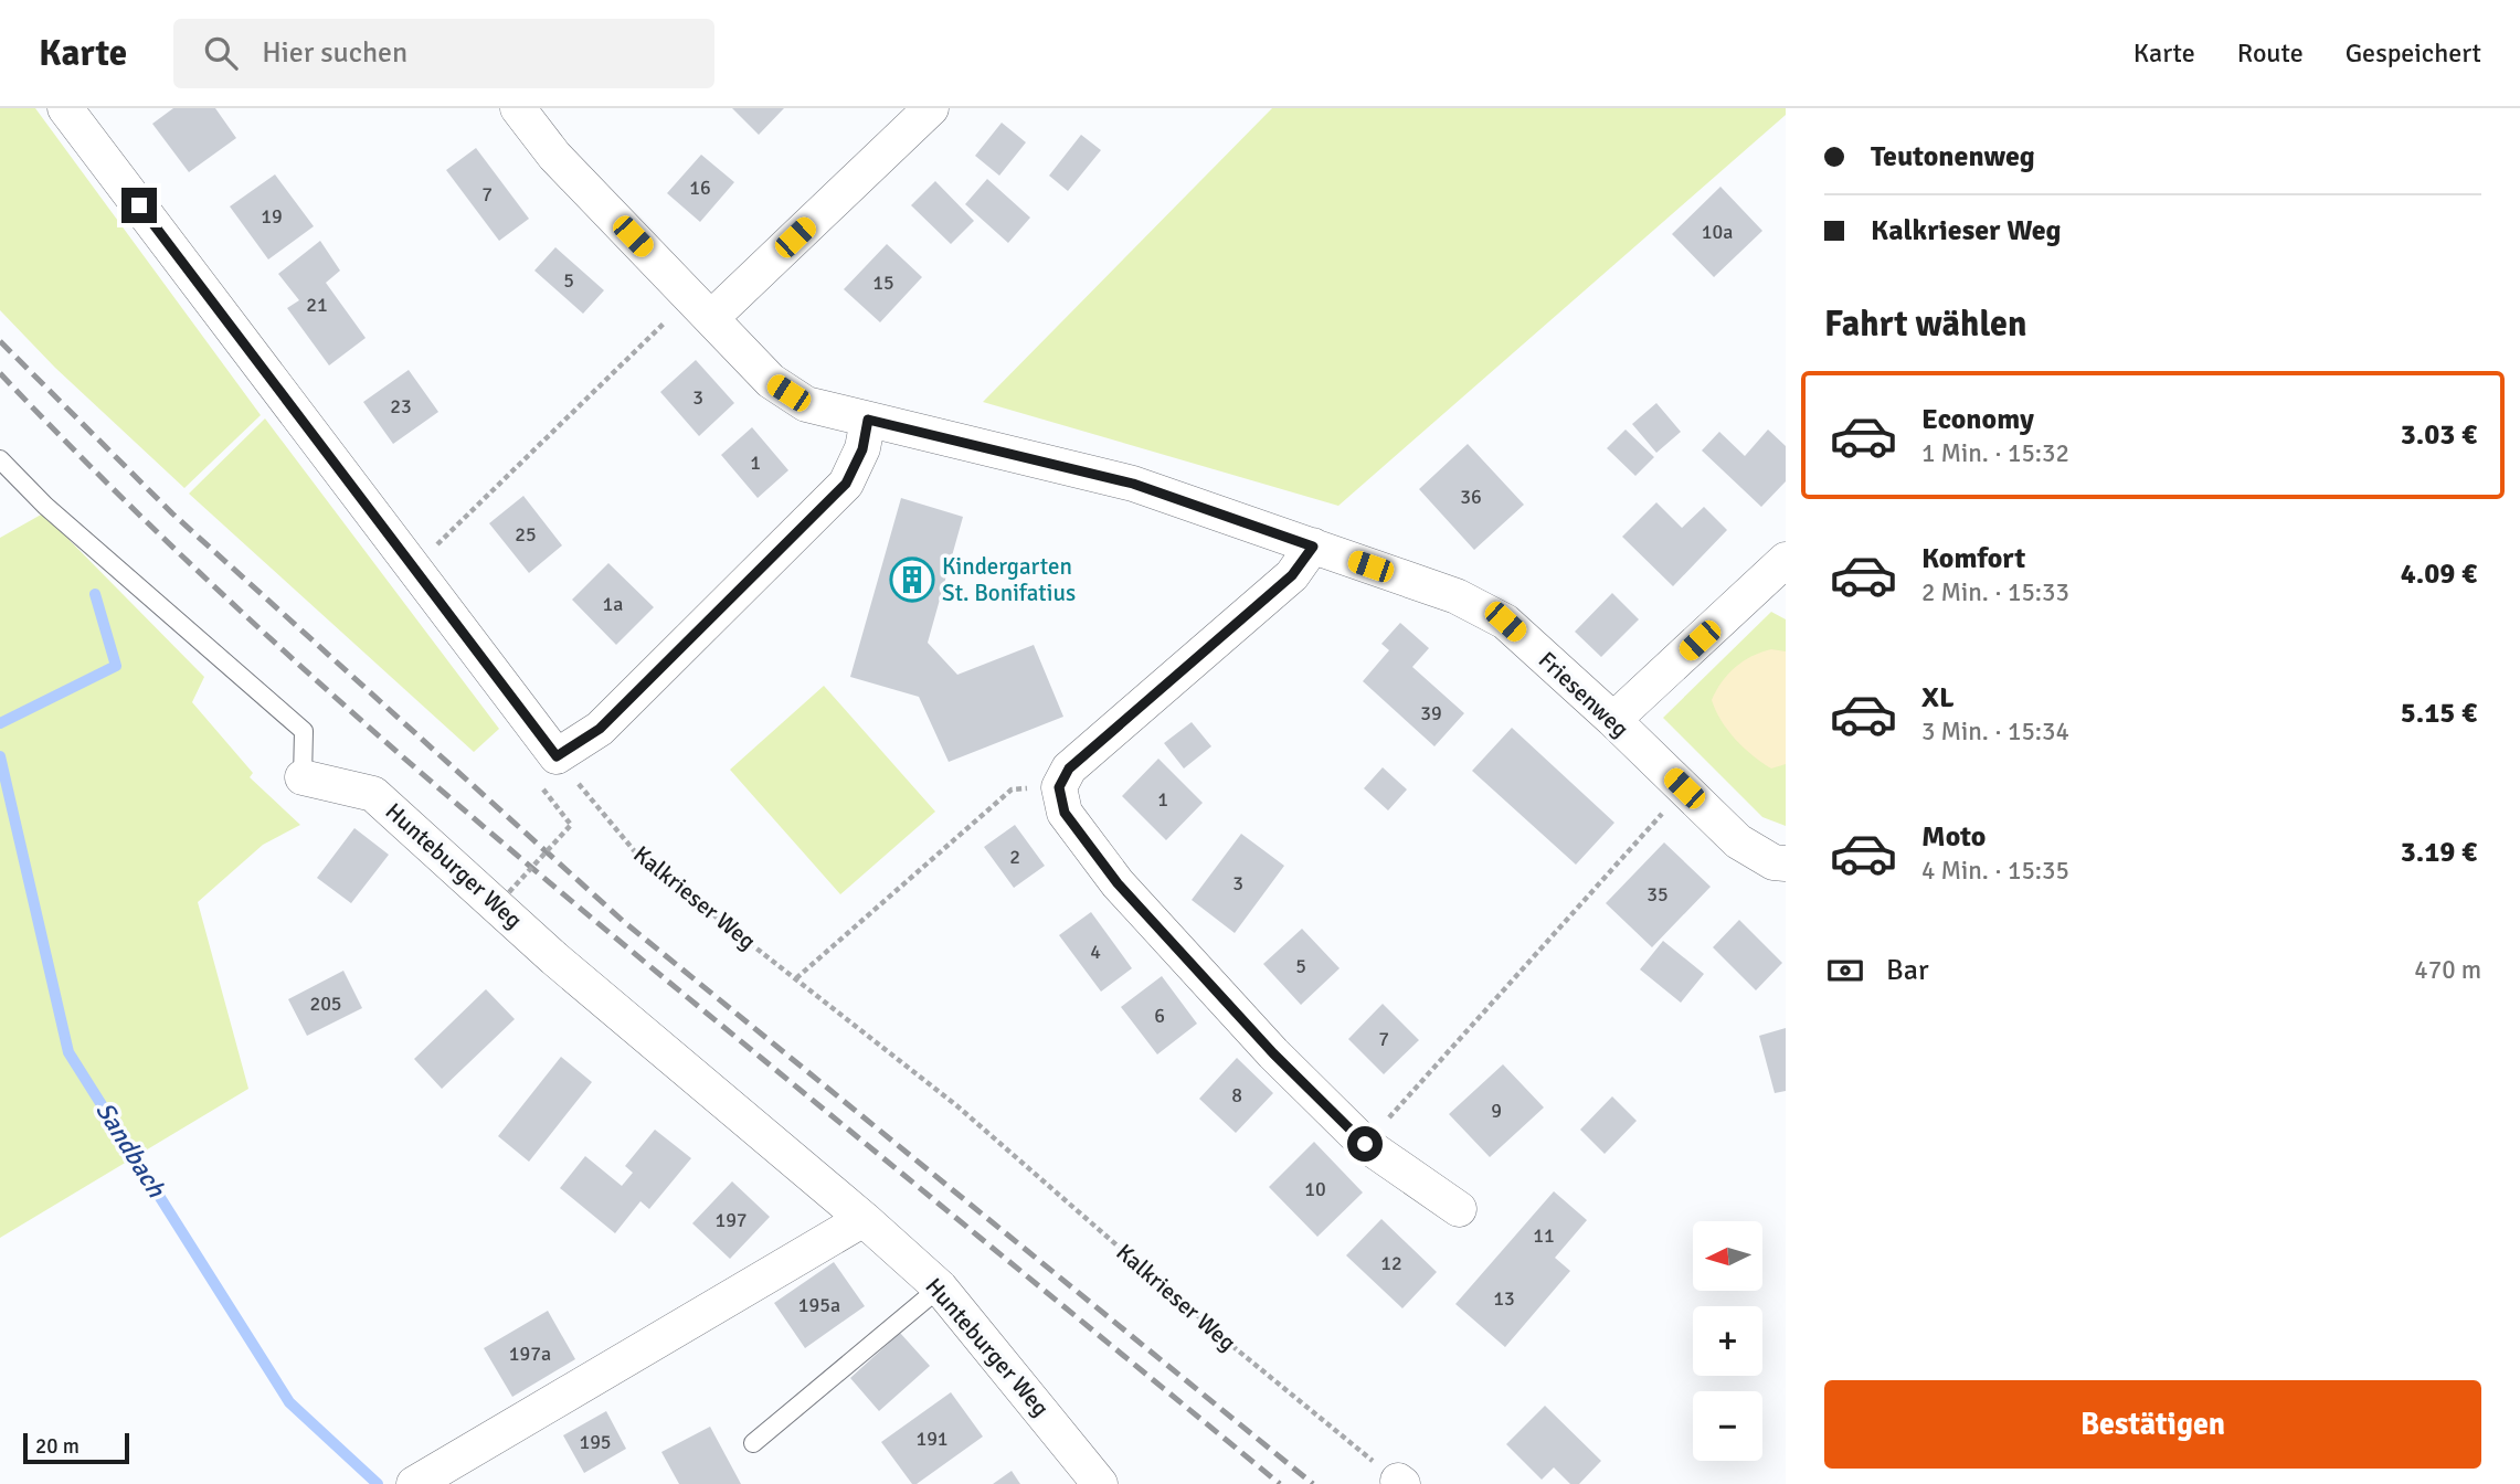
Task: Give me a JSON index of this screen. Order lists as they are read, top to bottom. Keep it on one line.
{"streets":{"street":["Friesenweg","Hunteburger Weg"],"path":["Kalkrieser Weg"]},"water":["Sandbach"],"places":{"building":["Kindergarten St. Bonifatius"]},"house_numbers":["16","7","19","10a","5","15","21","3","23","1","36","25","1a","39","1","2","3","35","4","5","205","6","7","8","9","10","197","11","12","13","195a","197a","191","195"],"scale_bar":"20 m","north":"left","page":{"header":"Karte","search":"Hier suchen","nav":["Karte","Route","Gespeichert"],"banner":["Teutonenweg","Kalkrieser Weg"],"heading":"Fahrt wählen","list":[{"name":"Economy","note":"1 Min. · 15:32","value":"3.03 €"},{"name":"Komfort","note":"2 Min. · 15:33","value":"4.09 €"},{"name":"XL","note":"3 Min. · 15:34","value":"5.15 €"},{"name":"Moto","note":"4 Min. · 15:35","value":"3.19 €"}],"pay":["Bar","470 m"],"map_buttons":["+","−"],"buttons":"Bestätigen","scale":"20 m"}}
